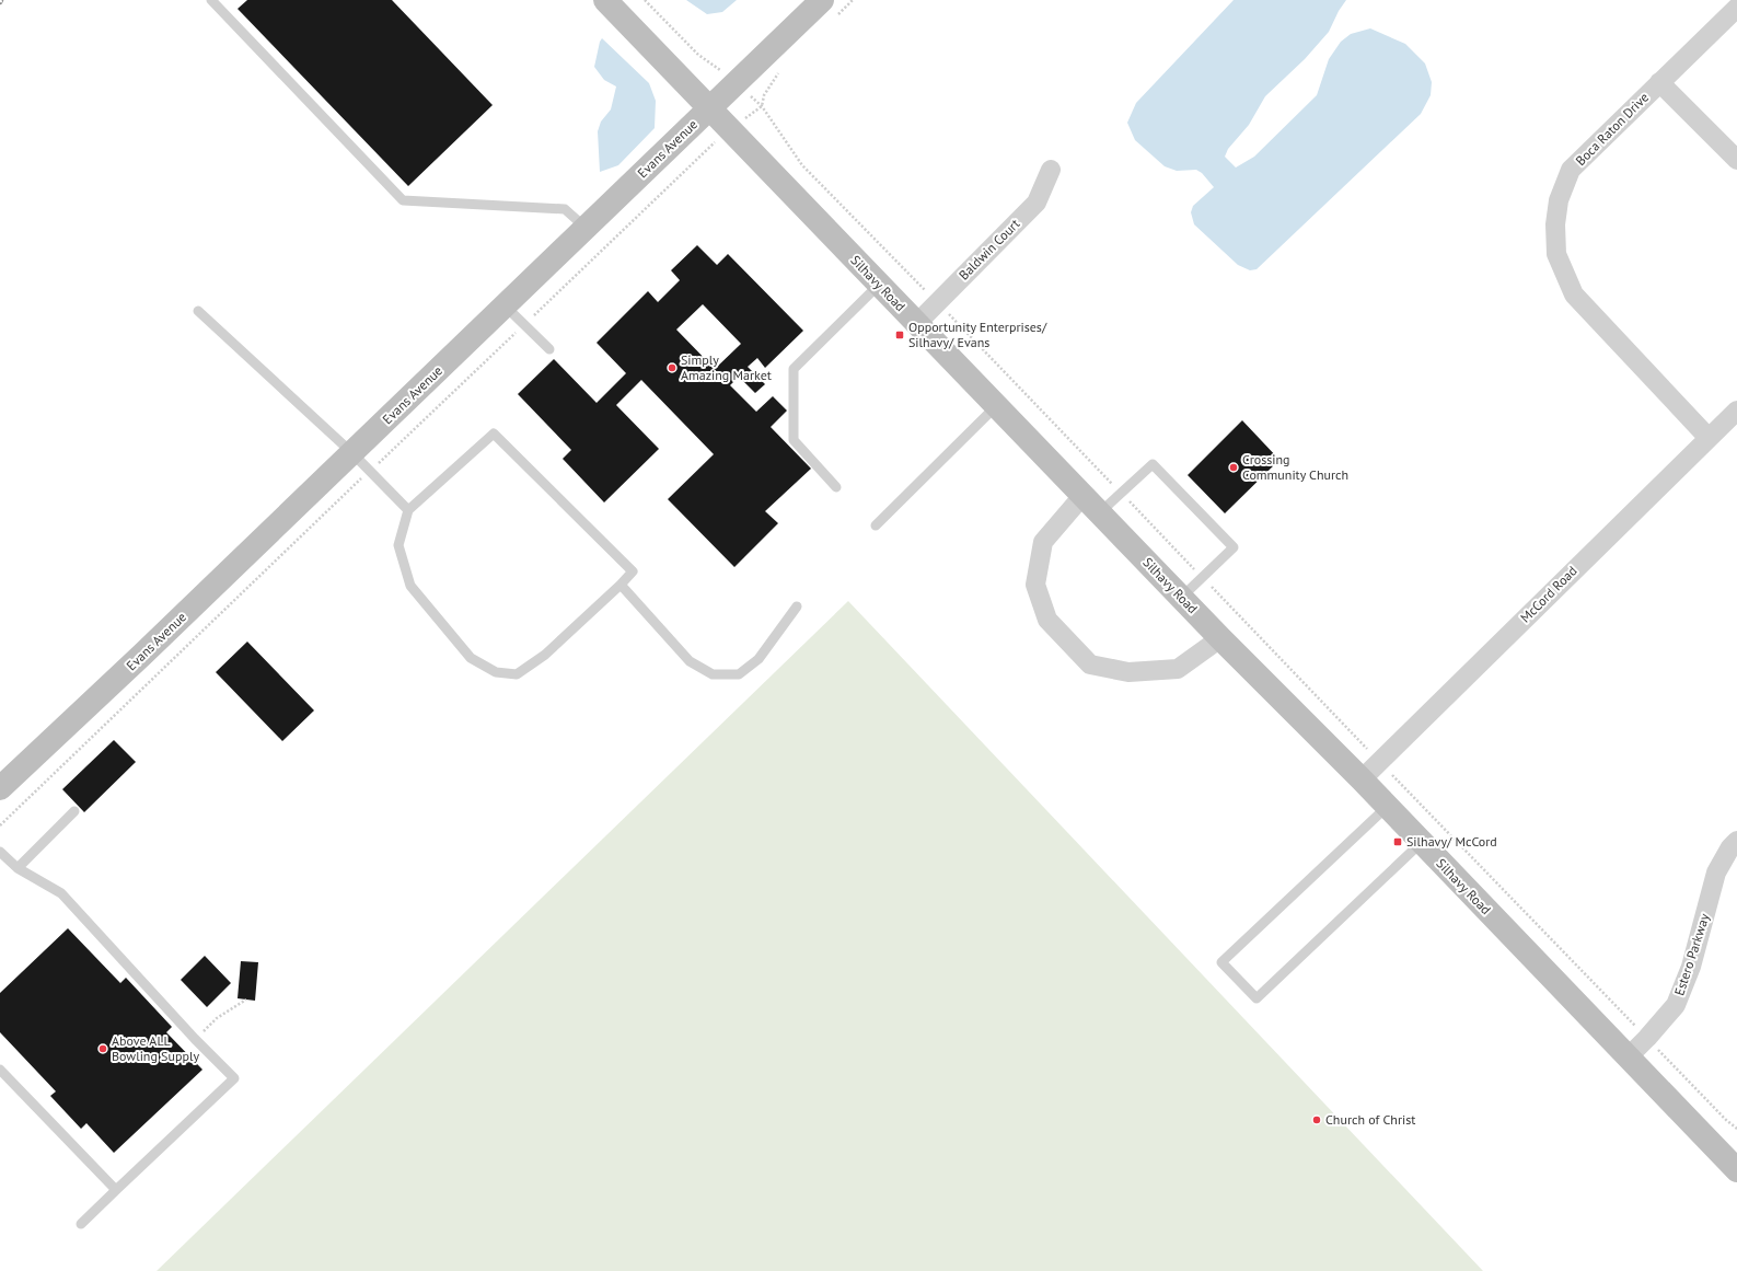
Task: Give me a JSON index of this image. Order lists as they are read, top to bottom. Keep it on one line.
{"streets":{"street":["Boca Raton Drive","Evans Avenue","Baldwin Court","Silhavy Road","McCord Road","Estero Parkway"]},"crossings":[["Boca Raton Drive","McCord Road"],["Evans Avenue","Silhavy Road"],["Baldwin Court","Silhavy Road"],["Silhavy Road","McCord Road"],["Silhavy Road","Estero Parkway"]],"places":{"transit":["Opportunity Enterprises/ Silhavy/ Evans","Silhavy/ McCord"],"other":["Simply Amazing Market","Crossing Community Church","Above ALL Bowling Supply","Church of Christ"]}}
